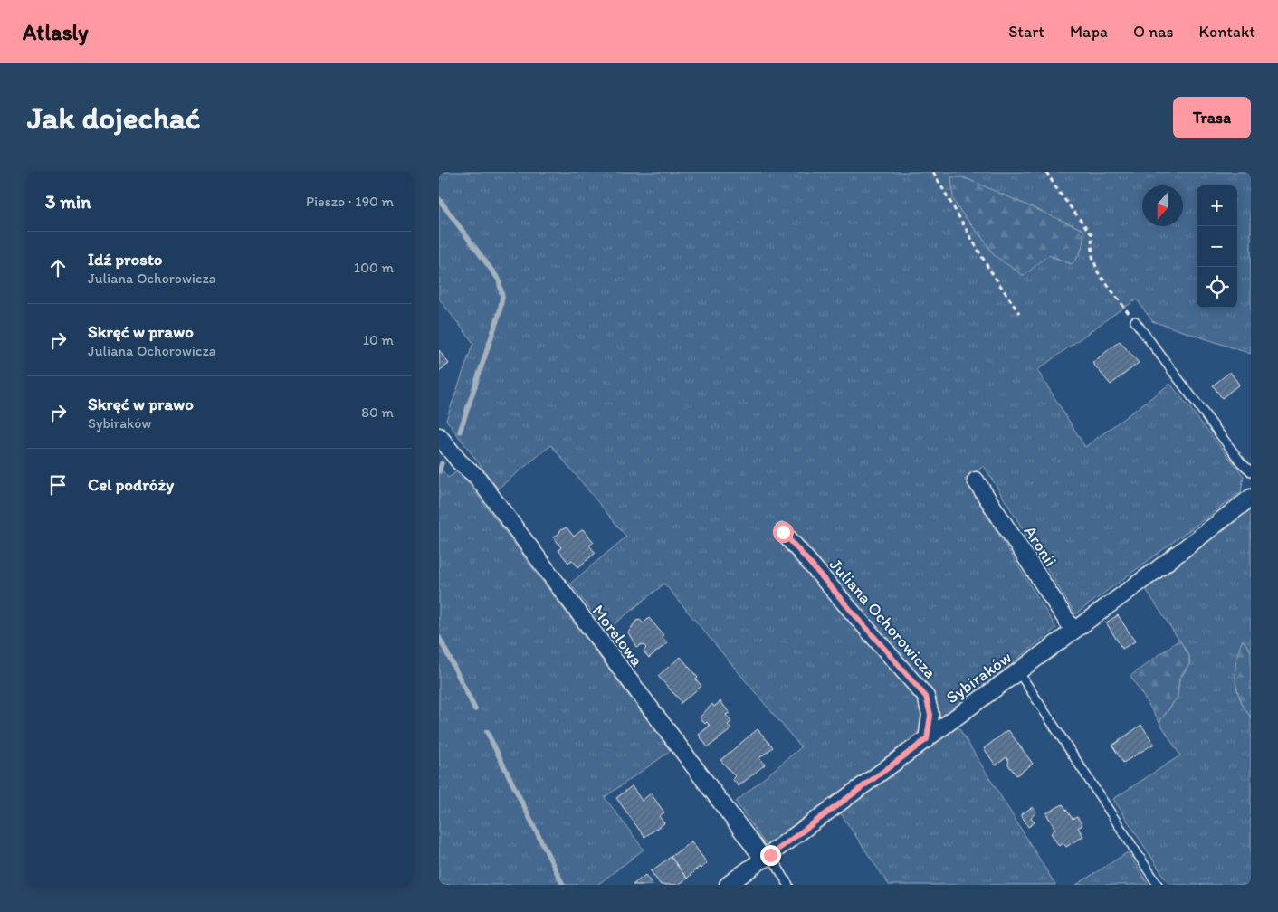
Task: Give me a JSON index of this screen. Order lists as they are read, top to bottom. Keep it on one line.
{"streets":{"street":["Aronii","Juliana Ochorowicza","Morelowa","Sybiraków"]},"crossings":[["Aronii","Sybiraków"],["Juliana Ochorowicza","Sybiraków"],["Morelowa","Sybiraków"]],"north":"bottom","page":{"header":"Atlasly","nav":["Start","Mapa","O nas","Kontakt"],"buttons":"Trasa","title":"Jak dojechać","heading":["3 min","Pieszo · 190 m"],"map_buttons":["+","−"],"list":[["Idź prosto","Juliana Ochorowicza","100 m"],["Skręć w prawo","Juliana Ochorowicza","10 m"],["Skręć w prawo","Sybiraków","80 m"],"Cel podróży"]}}
